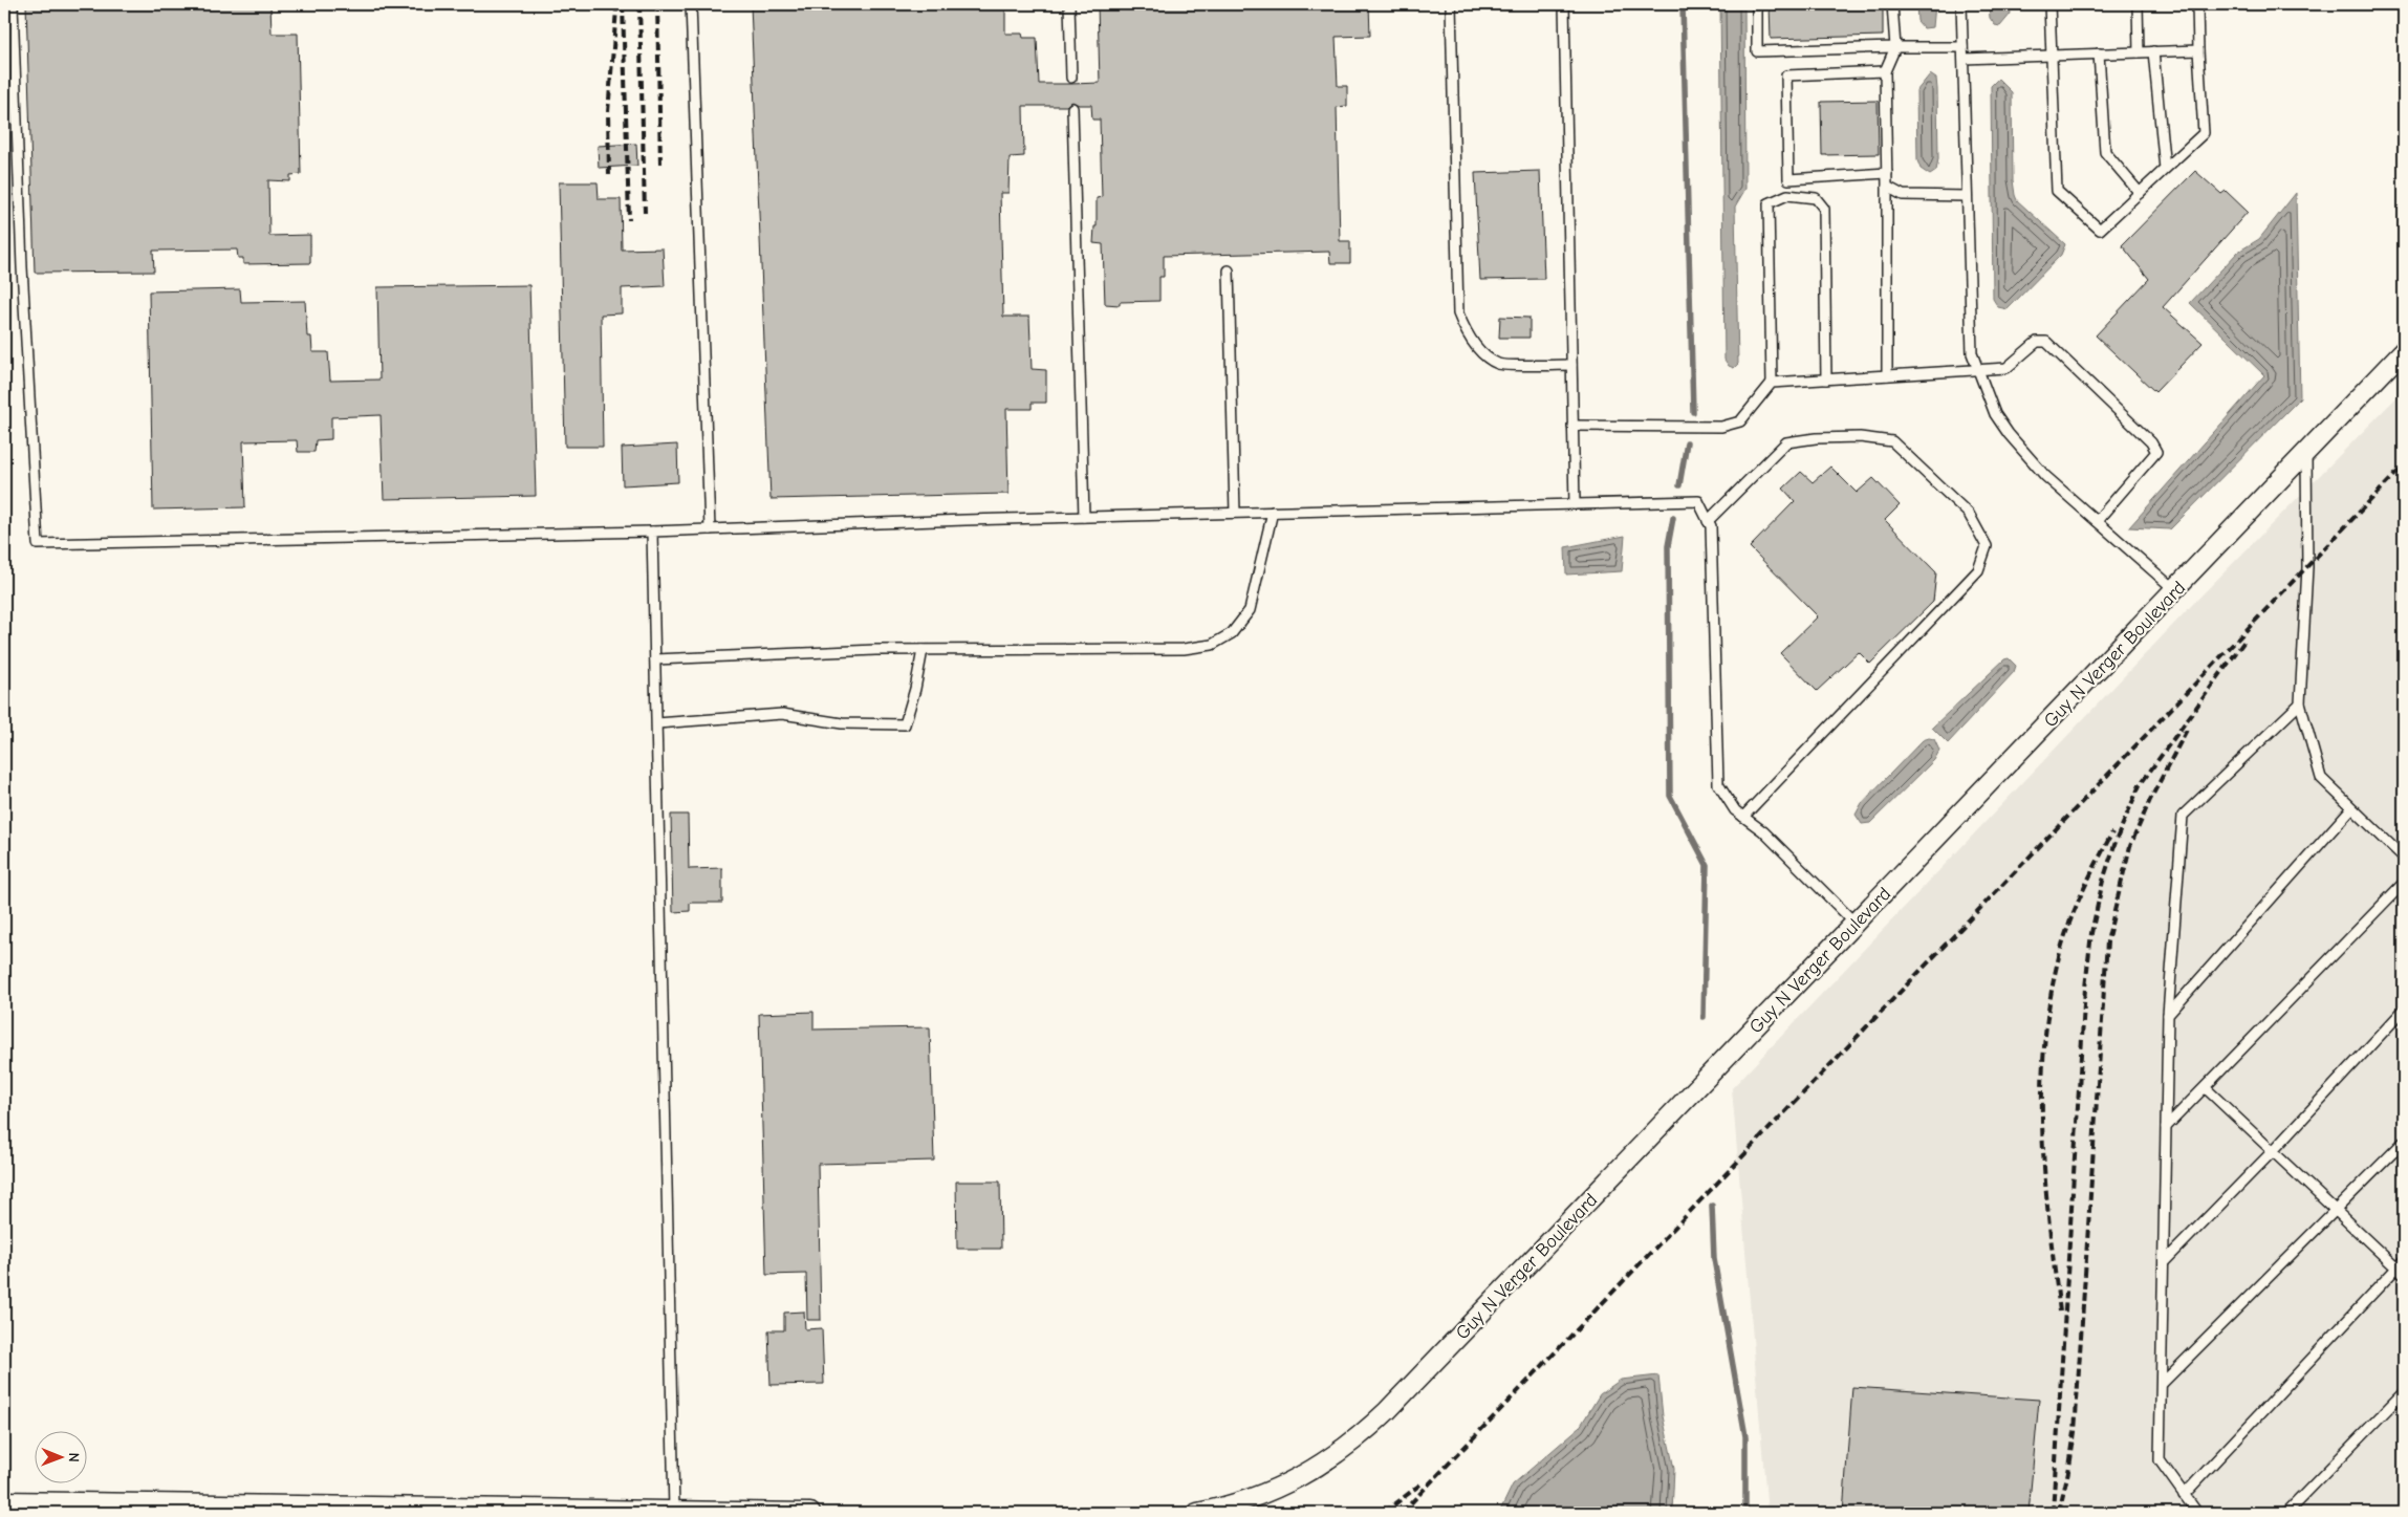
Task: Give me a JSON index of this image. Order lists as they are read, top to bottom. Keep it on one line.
{"streets":{"street":["Guy N Verger Boulevard"]},"north":"right"}
